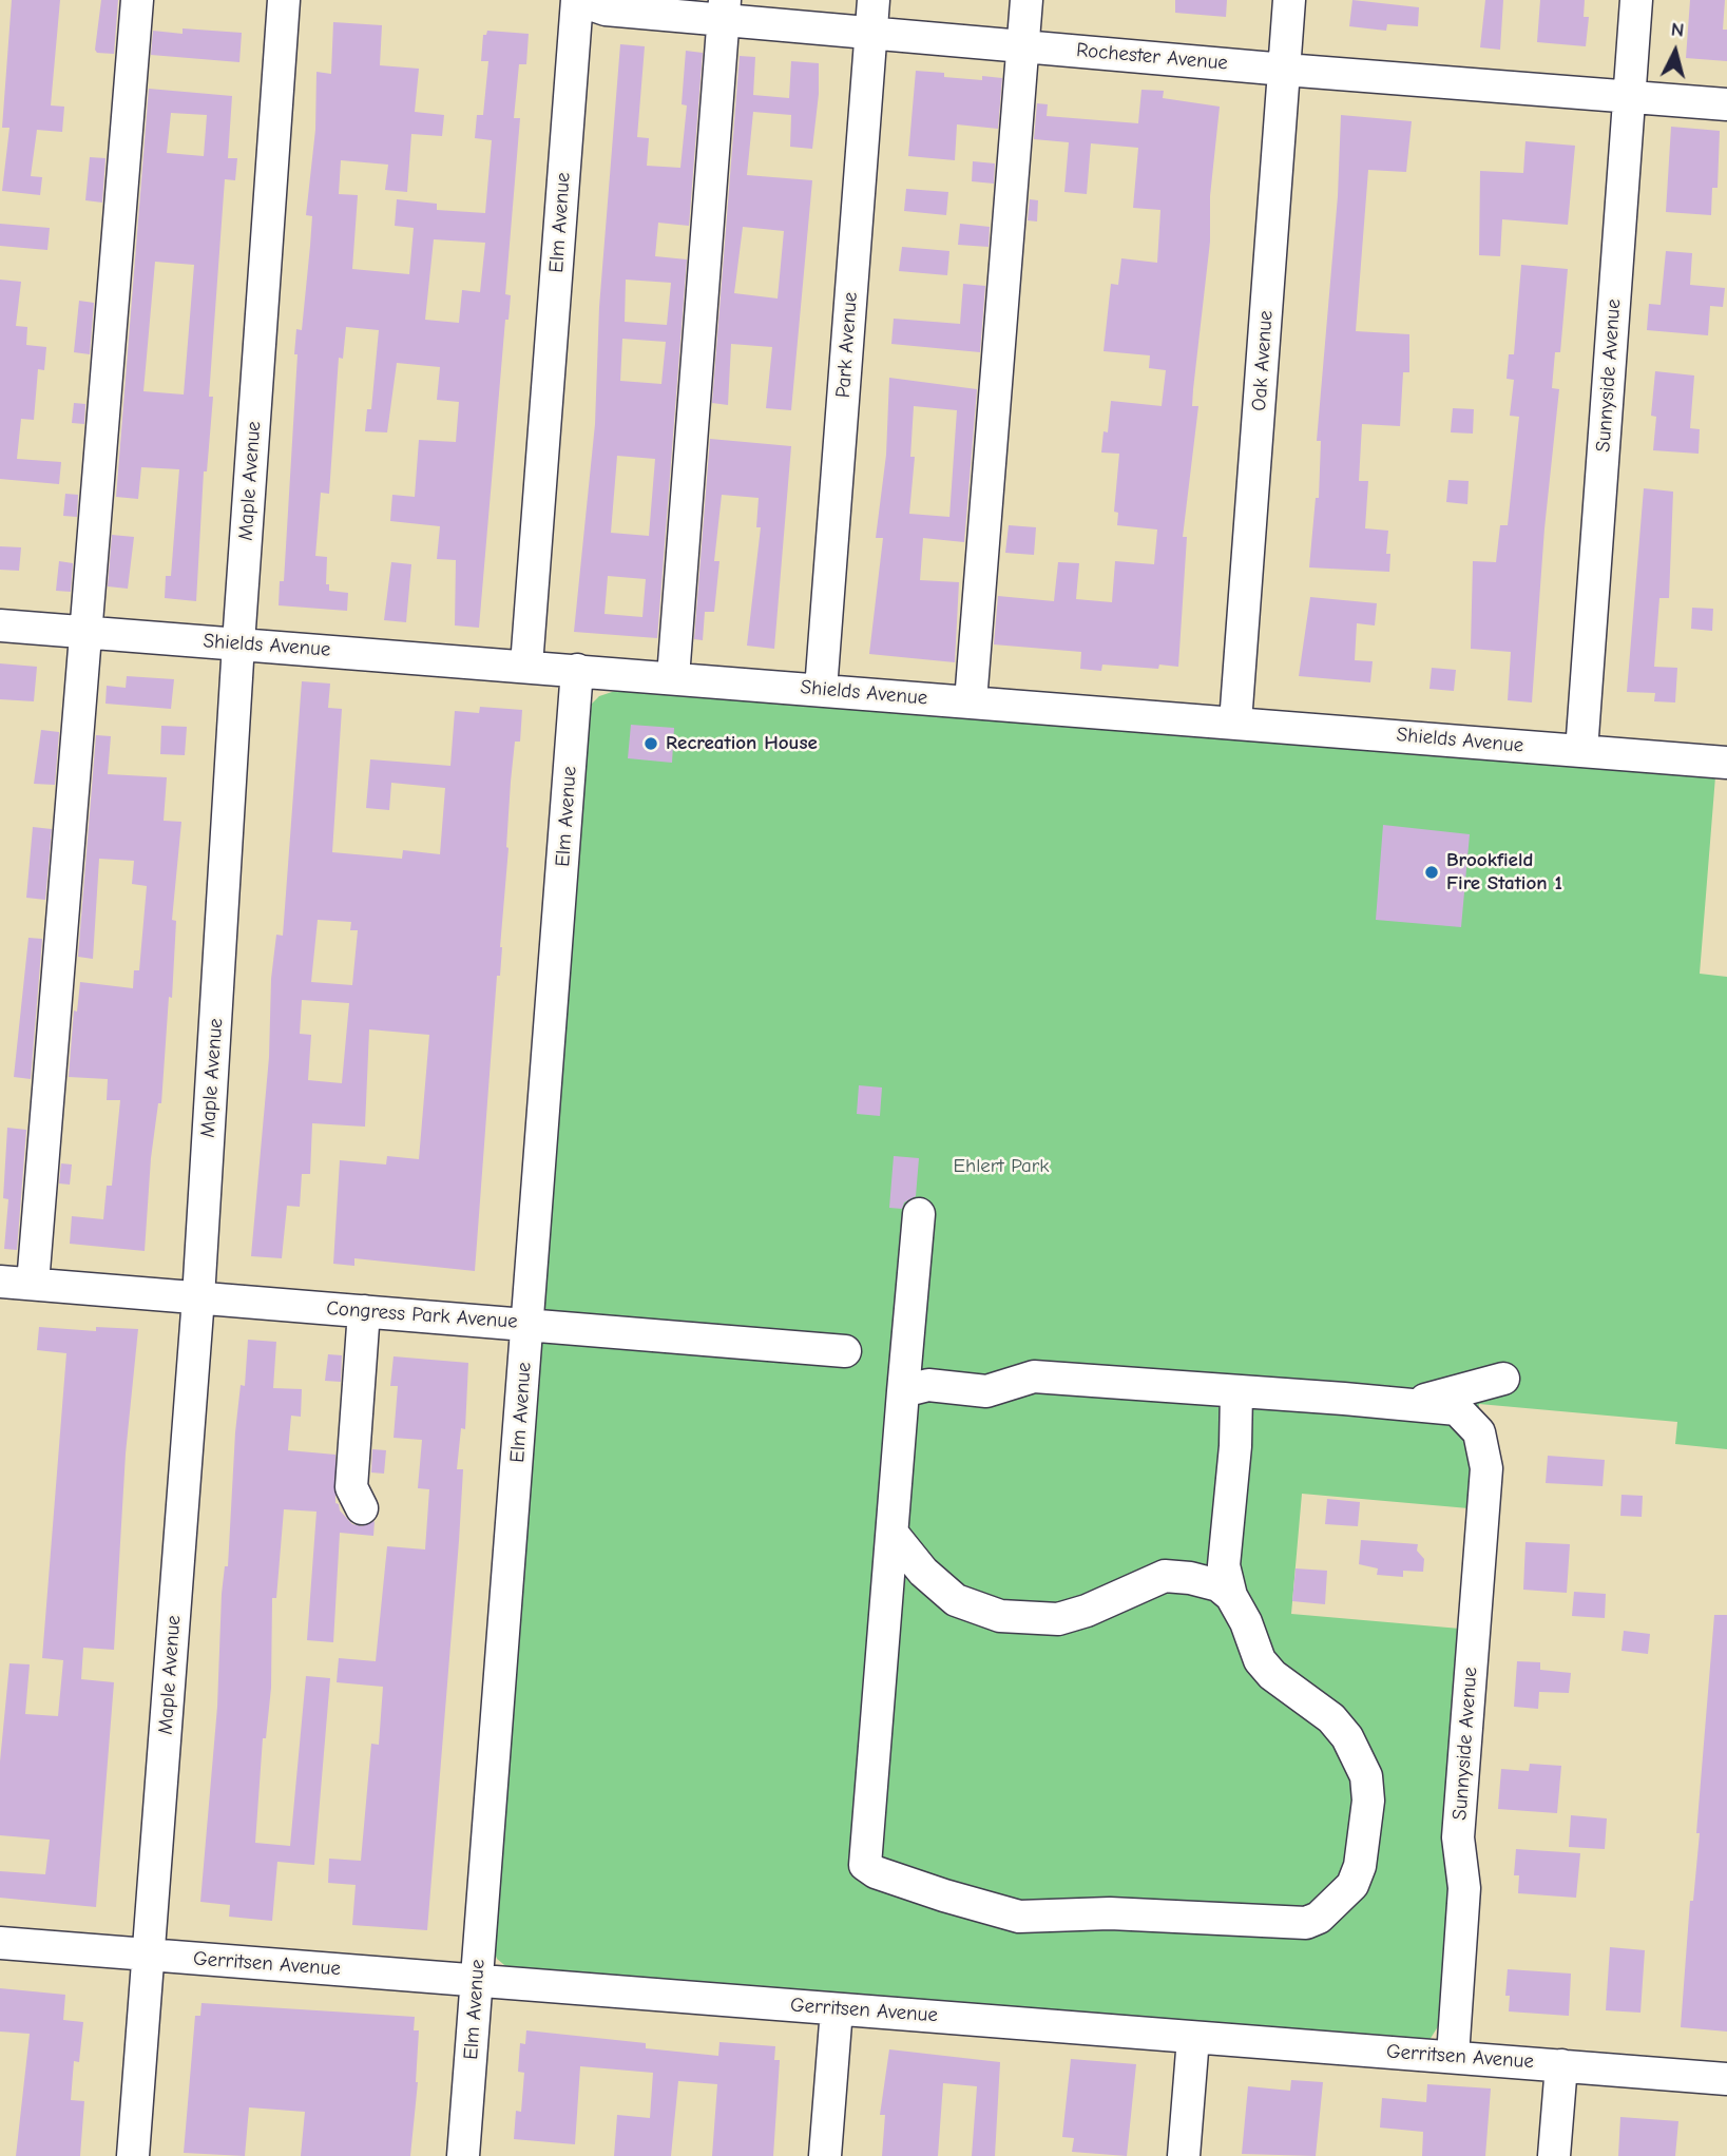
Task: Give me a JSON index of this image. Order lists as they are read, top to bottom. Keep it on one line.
{"streets":{"street":["Rochester Avenue","Elm Avenue","Park Avenue","Oak Avenue","Sunnyside Avenue","Maple Avenue","Shields Avenue","Congress Park Avenue","Gerritsen Avenue"]},"crossings":[["Rochester Avenue","Elm Avenue"],["Rochester Avenue","Park Avenue"],["Rochester Avenue","Oak Avenue"],["Rochester Avenue","Sunnyside Avenue"],["Elm Avenue","Shields Avenue"],["Elm Avenue","Congress Park Avenue"],["Elm Avenue","Gerritsen Avenue"],["Park Avenue","Shields Avenue"],["Oak Avenue","Shields Avenue"],["Sunnyside Avenue","Shields Avenue"],["Sunnyside Avenue","Gerritsen Avenue"],["Maple Avenue","Shields Avenue"],["Maple Avenue","Congress Park Avenue"],["Maple Avenue","Gerritsen Avenue"]],"parks":["Ehlert Park"],"places":["Recreation House","Brookfield Fire Station 1"],"north":"top"}
